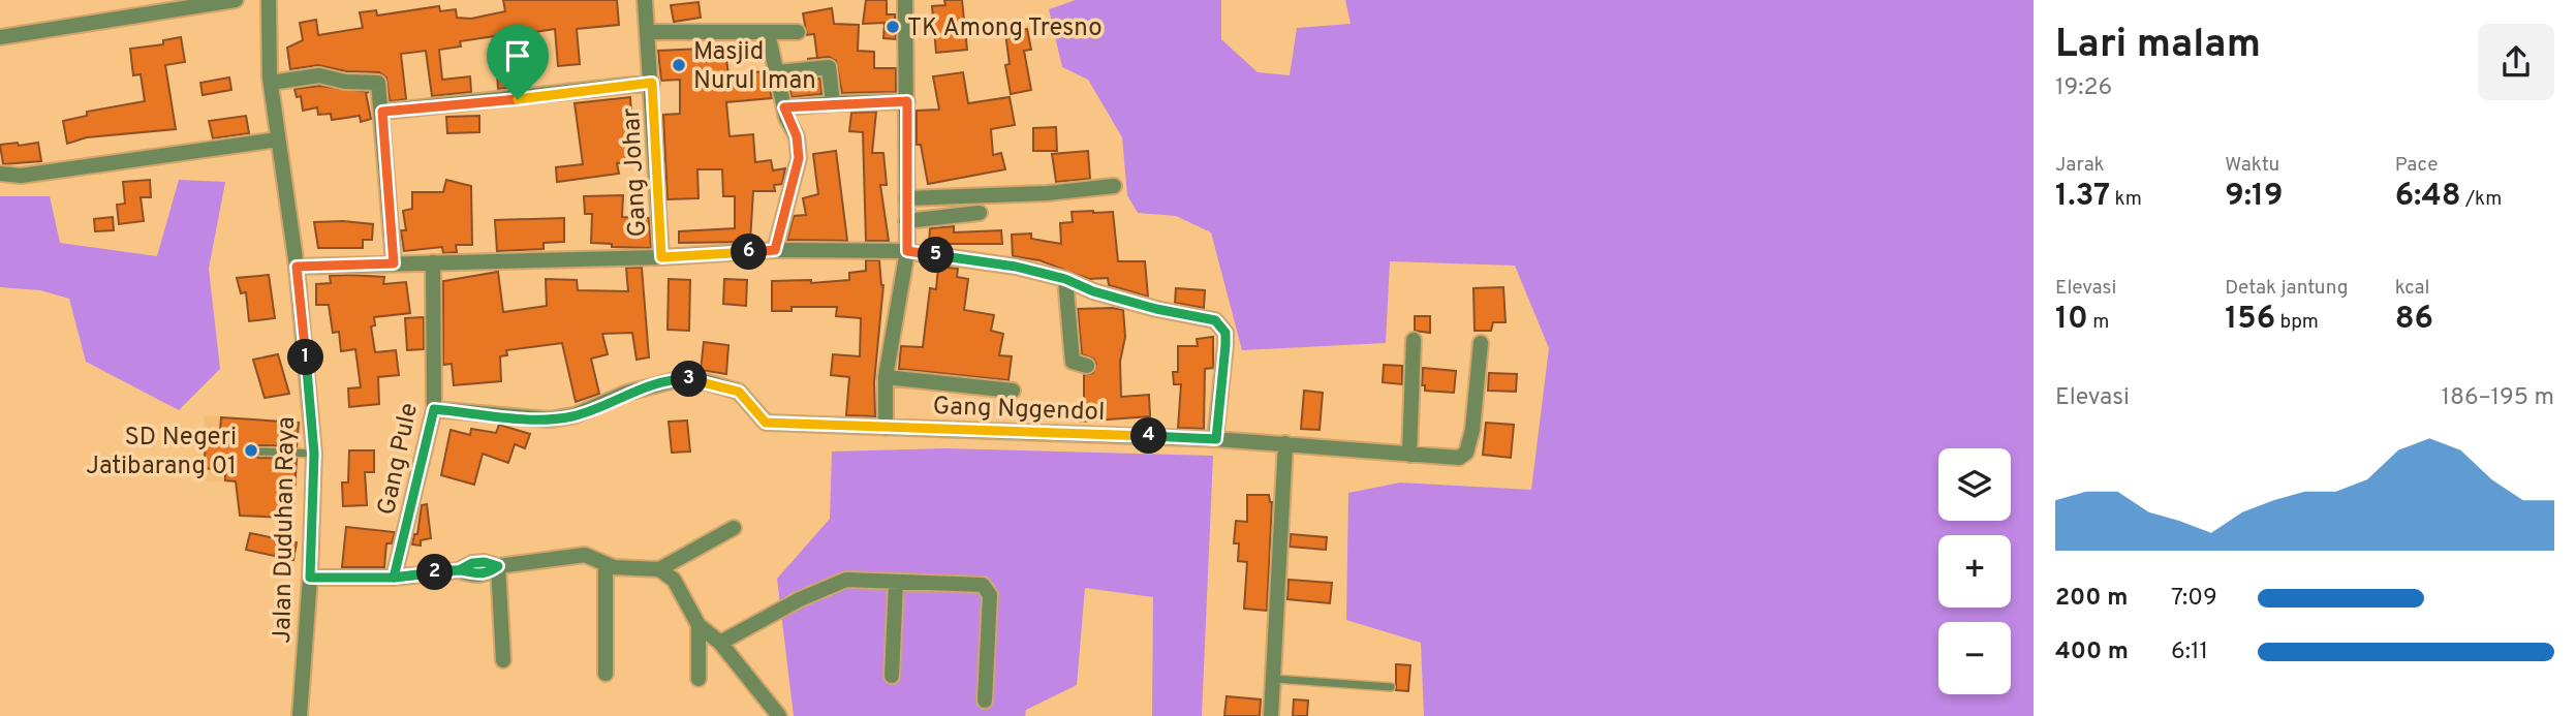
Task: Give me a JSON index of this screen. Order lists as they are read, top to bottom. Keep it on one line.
{"streets":{"street":["Gang Johar","Gang Nggendol","Gang Pule","Jalan Duduhan Raya"]},"crossings":[["Gang Nggendol","Gang Pule"]],"places":["TK Among Tresno","Masjid Nurul Iman","SD Negeri Jatibarang 01"],"page":{"heading":["Lari malam","19:26"],"stats":[["Jarak","1.37 km"],["Waktu","9:19"],["Pace","6:48 /km"],["Elevasi","10 m"],["Detak jantung","156 bpm"],["kcal","86"]],"pins":["6","5","1","3","4","2"],"chart":["Elevasi","186–195 m"],"map_buttons":["+","−"],"list":[{"name":"200 m","note":"7:09"},{"name":"400 m","note":"6:11"}]}}
